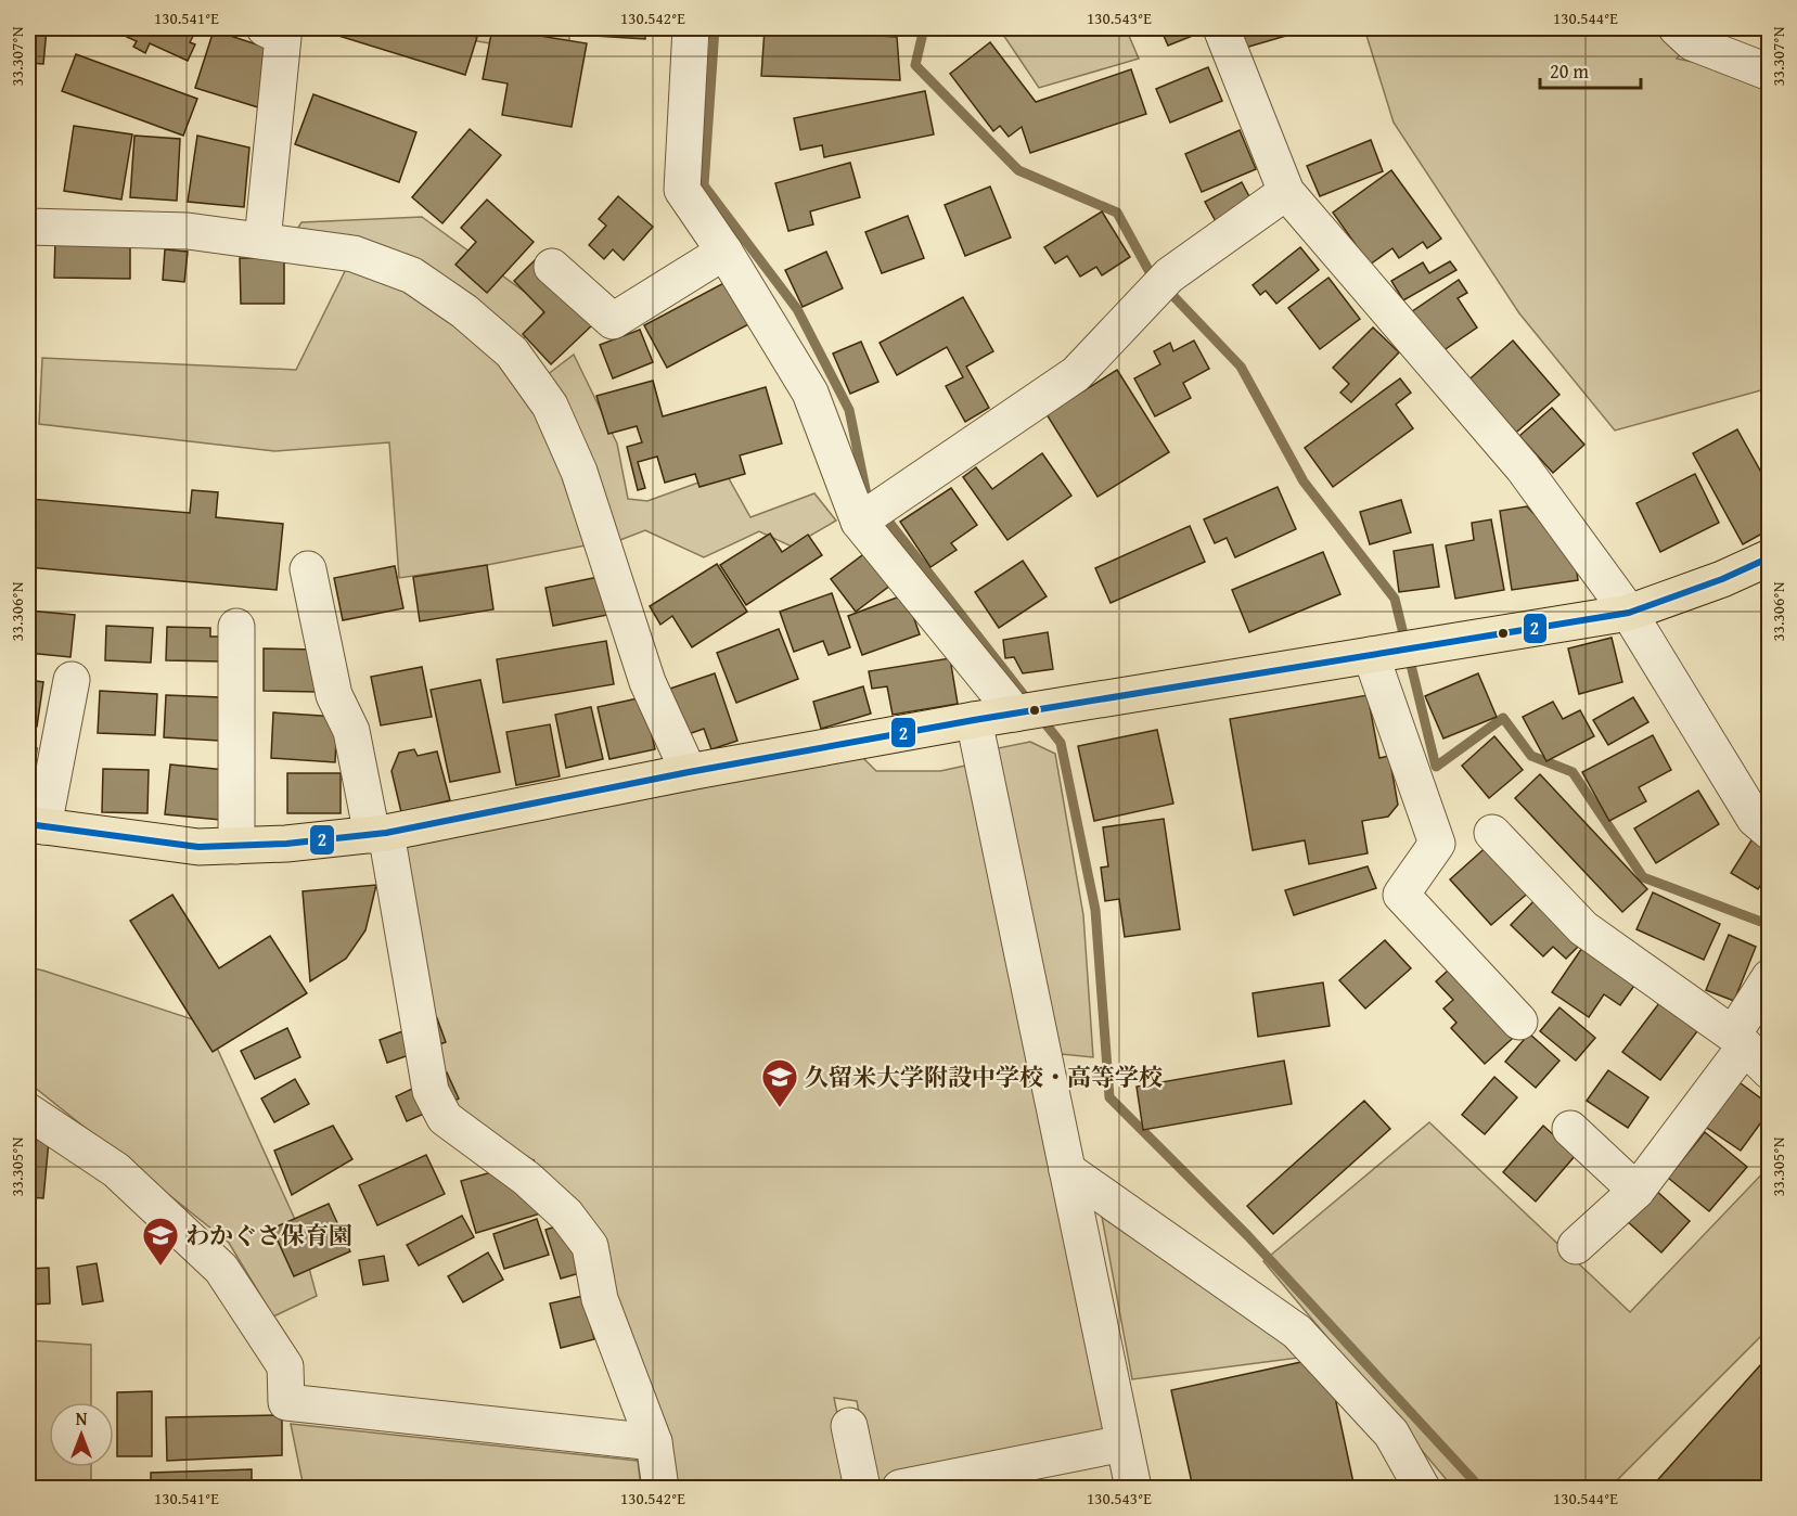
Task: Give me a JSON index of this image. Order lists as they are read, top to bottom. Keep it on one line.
{"places":{"school or university":["久留米大学附設中学校・高等学校","わかぐさ保育園"]},"lines":["transit line 2"],"scale_bar":"20 m","north":"top","coordinates":["130.541°E","130.542°E","130.543°E","130.544°E","33.307°N","33.306°N","33.305°N"]}
